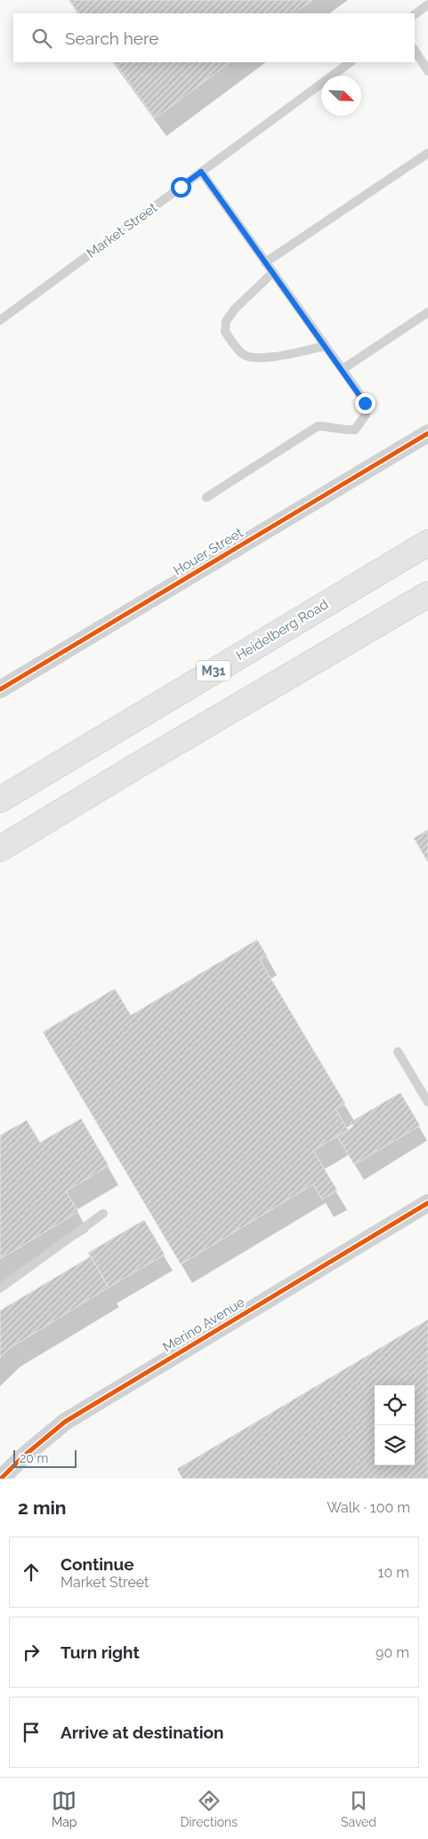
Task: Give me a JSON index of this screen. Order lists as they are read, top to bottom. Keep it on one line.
{"streets":{"main road":["Heidelberg Road","M31"],"street":["Houer Street","Merino Avenue"],"lane":["Market Street"]},"scale_bar":"20 m","north":"bottom right","page":{"search":"Search here","scale":"20 m","heading":["2 min","Walk · 100 m"],"list":[["Continue","Market Street","10 m"],["Turn right","90 m"],"Arrive at destination"],"nav":["Map","Directions","Saved"]}}
